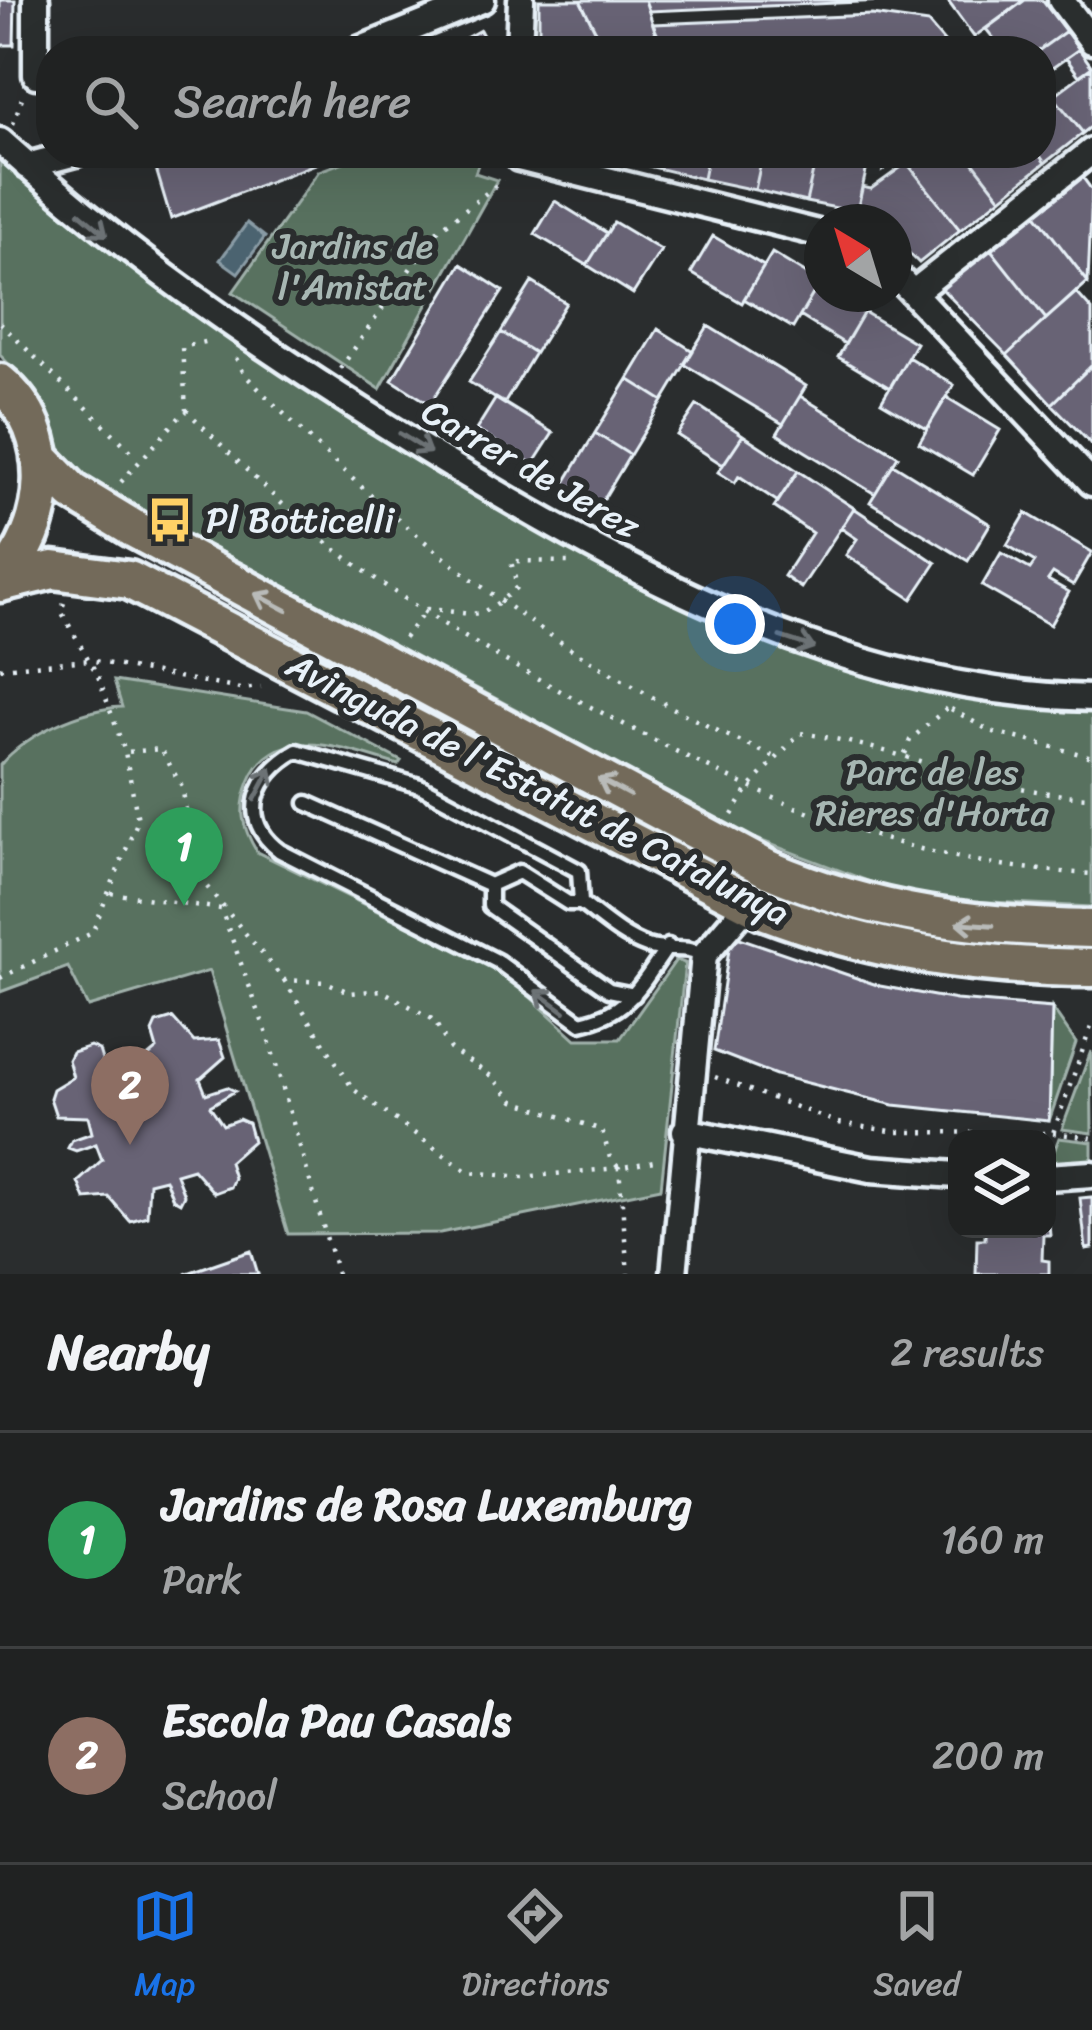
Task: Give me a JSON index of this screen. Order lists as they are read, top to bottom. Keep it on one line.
{"streets":{"main road":["Avinguda de l'Estatut de Catalunya"],"street":["Carrer de Jerez"]},"one_way":["Carrer de Jerez"],"parks":["Jardins de l'Amistat","Parc de les Rieres d'Horta"],"places":{"bus stop":["Pl Botticelli"]},"north":"top left","page":{"search":"Search here","pins":["1","2"],"heading":["Nearby","2 results"],"list":[{"mark":"1","name":"Jardins de Rosa Luxemburg","note":"Park","value":"160 m"},{"mark":"2","name":"Escola Pau Casals","note":"School","value":"200 m"}],"nav":["Map","Directions","Saved"]}}
